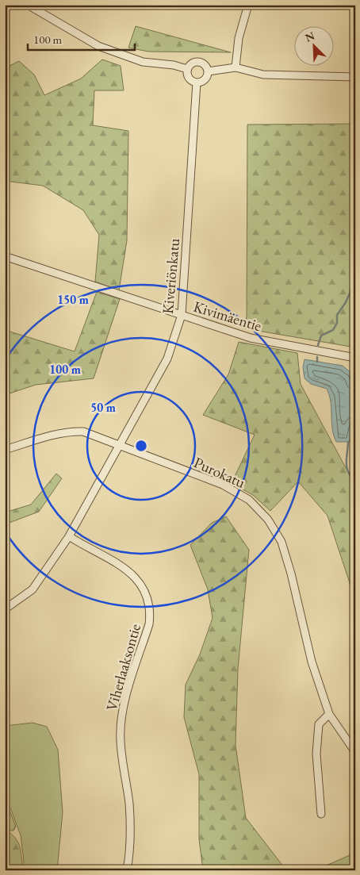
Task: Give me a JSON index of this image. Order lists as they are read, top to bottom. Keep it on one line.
{"streets":{"street":["Kiveriönkatu","Kivimäentie","Purokatu","Viherlaaksontie"]},"crossings":[["Kiveriönkatu","Kivimäentie"],["Kiveriönkatu","Purokatu"],["Kiveriönkatu","Viherlaaksontie"]],"scale_bar":"100 m","north":"top left","rings":["150 m","100 m","50 m"]}
